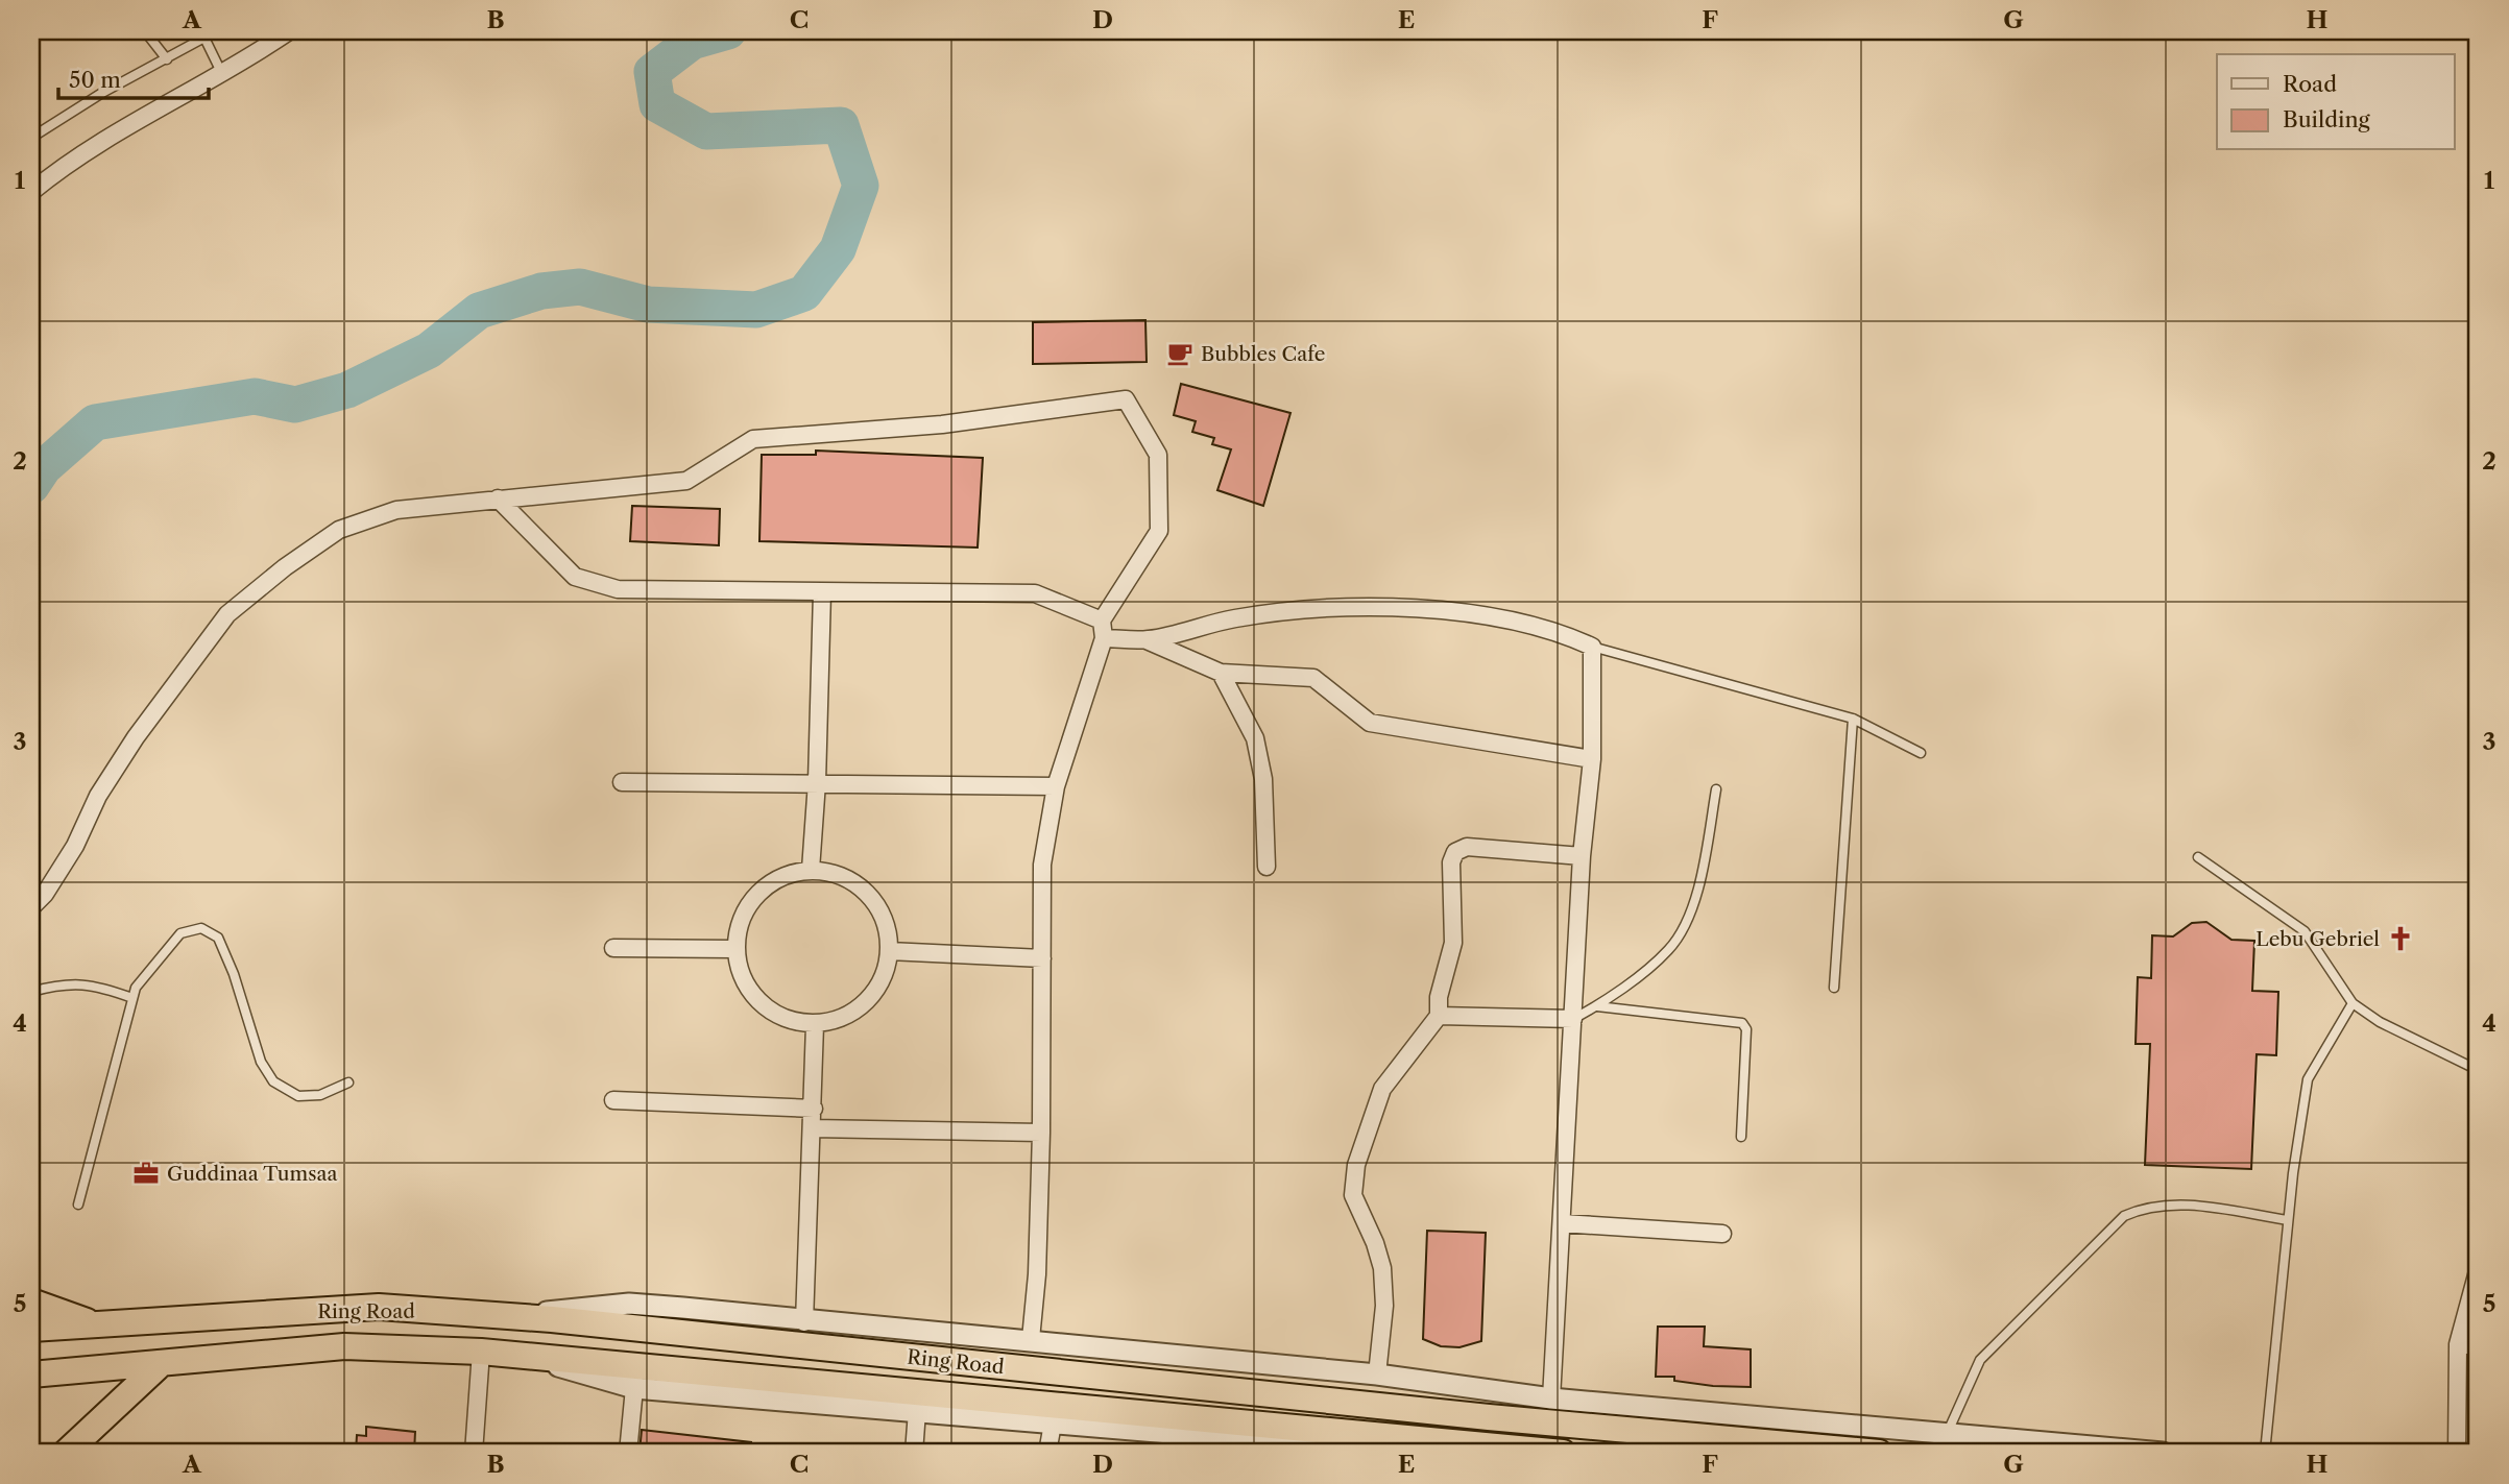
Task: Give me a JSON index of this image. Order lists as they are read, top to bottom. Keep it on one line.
{"streets":{"highway":["Ring Road"]},"places":{"cafe":["Bubbles Cafe"],"church":["Lebu Gebriel"],"office":["Guddinaa Tumsaa"]},"legend":["Road","Building"],"scale_bar":"50 m","grid":{"columns":["A","B","C","D","E","F","G","H"],"rows":["1","2","3","4","5"]}}
